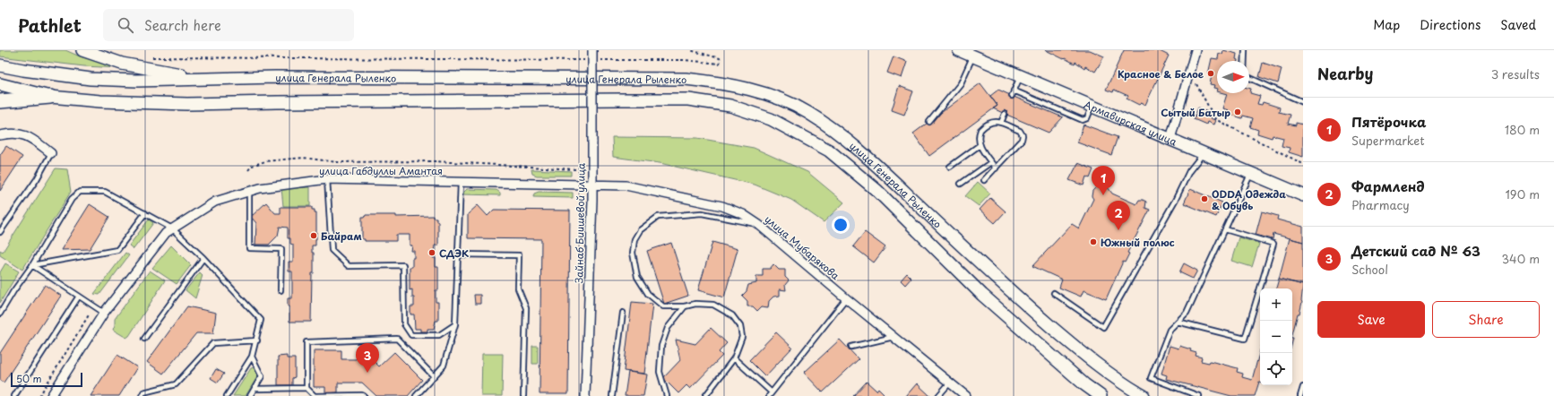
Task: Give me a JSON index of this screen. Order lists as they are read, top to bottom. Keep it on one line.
{"streets":{"main road":["улица Генерала Рыленко","Армавирская улица"],"street":["улица Габдуллы Амантая","Зайнаб Биишевой улица","улица Мубарякова"]},"crossings":[["улица Габдуллы Амантая","Зайнаб Биишевой улица"],["улица Габдуллы Амантая","улица Мубарякова"],["Зайнаб Биишевой улица","улица Мубарякова"]],"places":["Красное & Белое","Сытый Батыр","ODDA Одежда & Обувь","Байрам","Южный полюс","СДЭК"],"scale_bar":"50 m","north":"right","page":{"header":"Pathlet","search":"Search here","nav":["Map","Directions","Saved"],"heading":["Nearby","3 results"],"list":[{"mark":"1","name":"Пятёрочка","note":"Supermarket","value":"180 m"},{"mark":"2","name":"Фармленд","note":"Pharmacy","value":"190 m"},{"mark":"3","name":"Детский сад № 63","note":"School","value":"340 m"}],"pins":["1","2","3"],"map_buttons":["+","−"],"buttons":["Save","Share"],"scale":"50 m"}}
